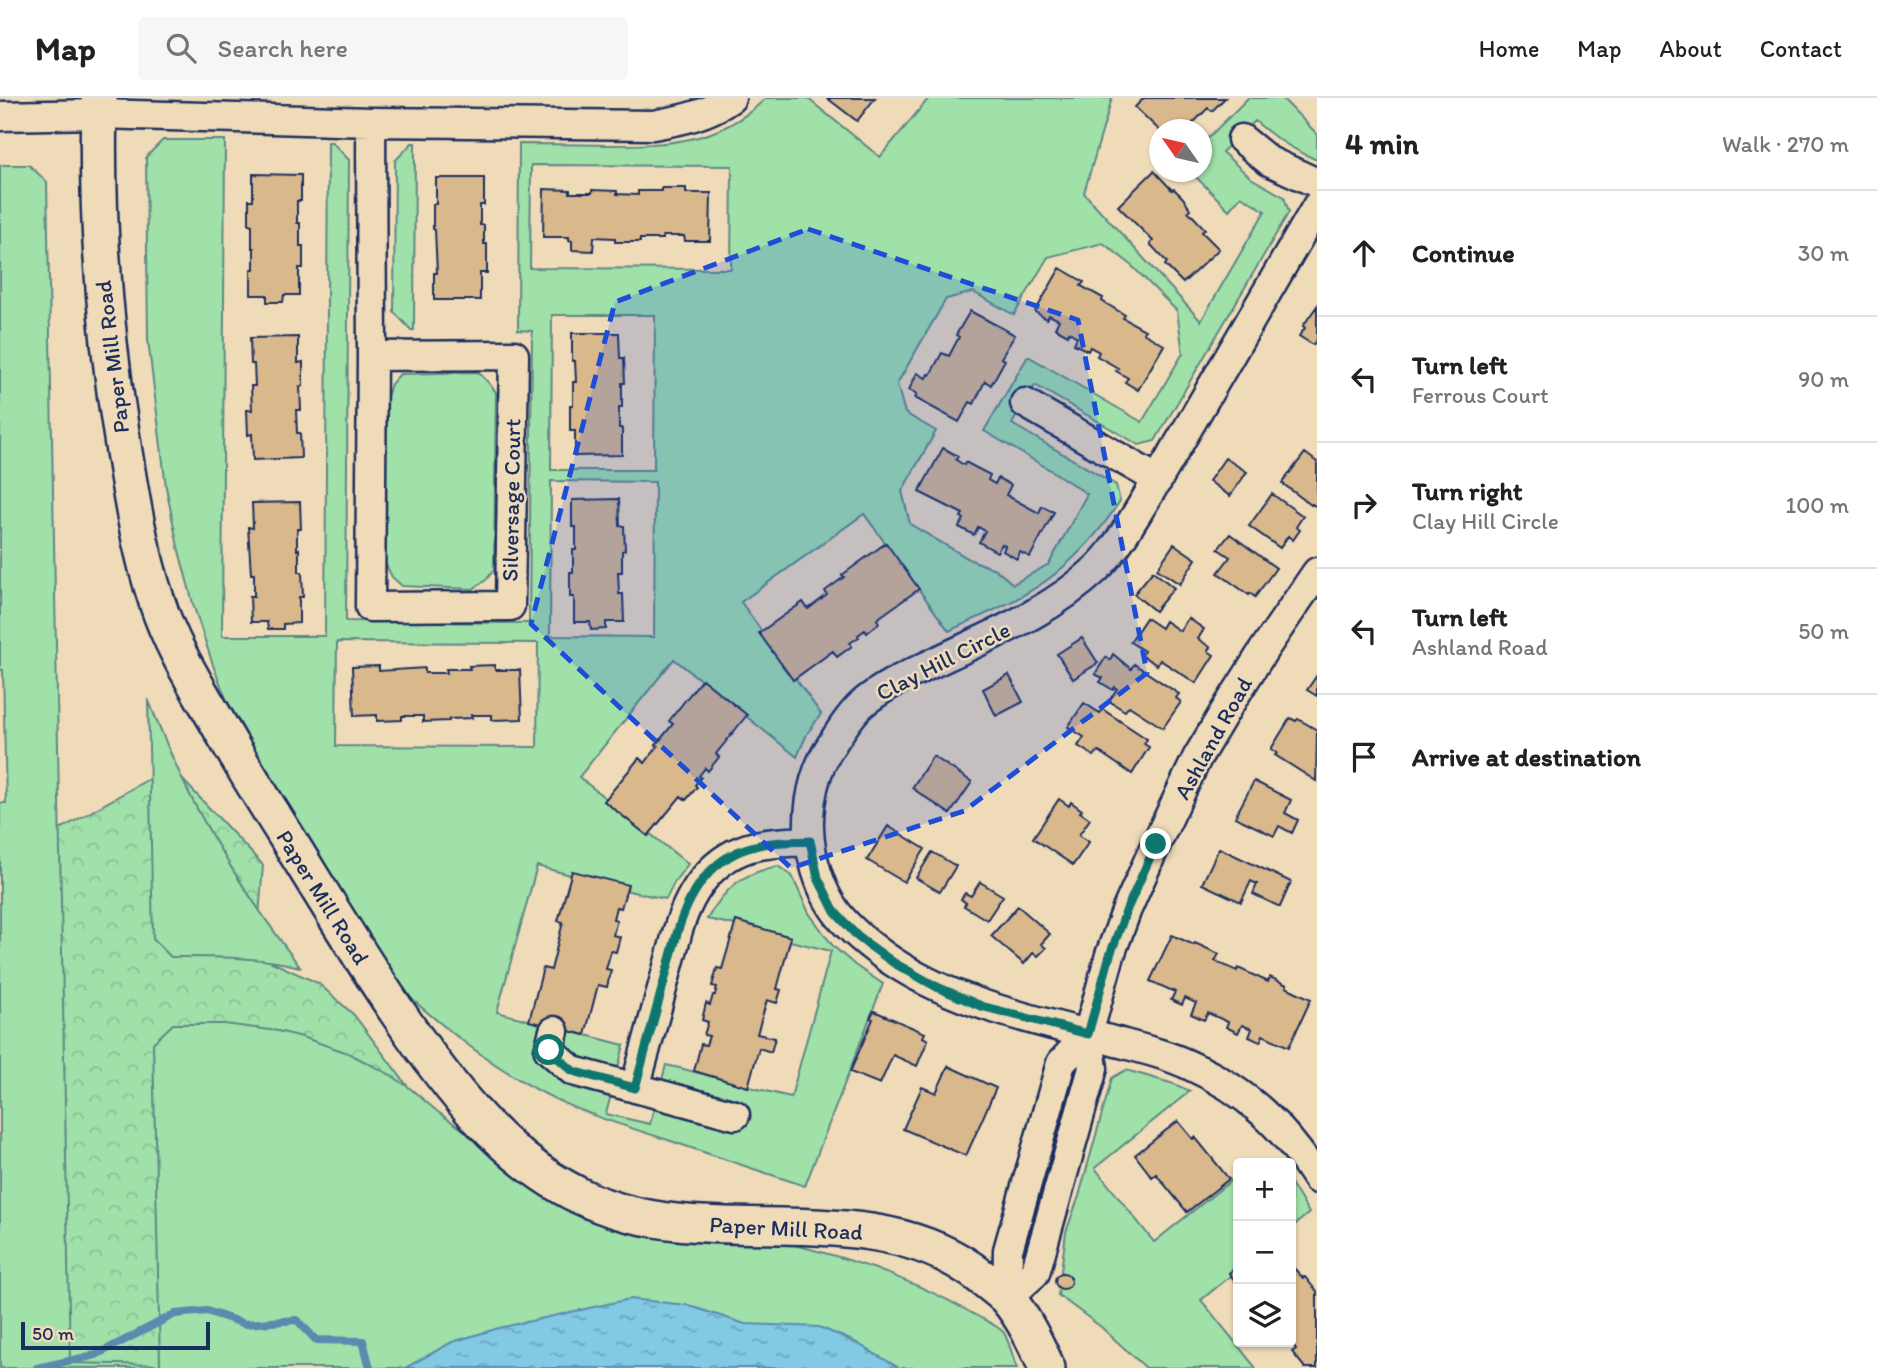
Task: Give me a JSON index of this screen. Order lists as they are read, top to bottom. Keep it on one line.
{"streets":{"main road":["Paper Mill Road"],"street":["Silversage Court","Clay Hill Circle","Ashland Road"]},"crossings":[["Paper Mill Road","Ashland Road"],["Clay Hill Circle","Ashland Road"]],"scale_bar":"50 m","north":"top left","page":{"header":"Map","search":"Search here","nav":["Home","Map","About","Contact"],"heading":["4 min","Walk · 270 m"],"list":[["Continue","30 m"],["Turn left","Ferrous Court","90 m"],["Turn right","Clay Hill Circle","100 m"],["Turn left","Ashland Road","50 m"],"Arrive at destination"],"map_buttons":["+","−"],"scale":"50 m"}}
